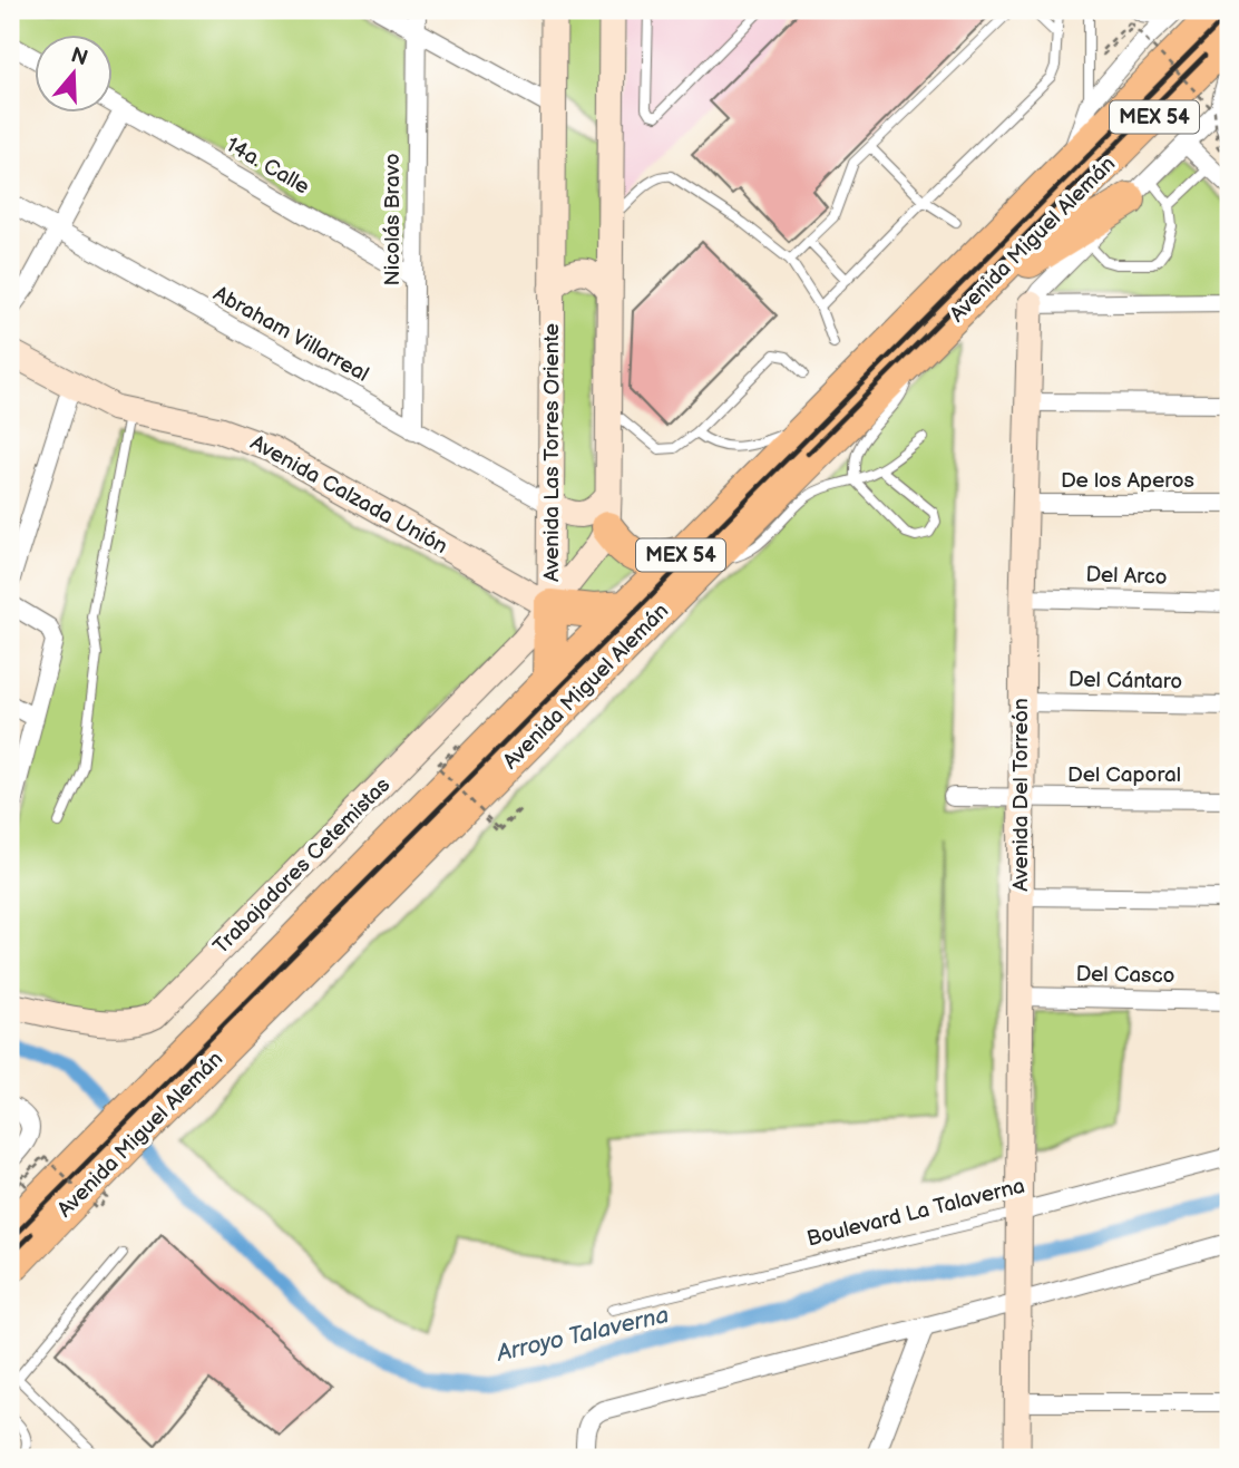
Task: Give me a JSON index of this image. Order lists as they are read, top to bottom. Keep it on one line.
{"streets":{"highway":["MEX 54","Avenida Miguel Alemán"],"street":["14a. Calle","Nicolás Bravo","Abraham Villarreal","Avenida Las Torres Oriente","De los Aperos","Avenida Calzada Unión","Del Arco","Del Cántaro","Del Caporal","Avenida Del Torreón","Trabajadores Cetemistas","Del Casco","Boulevard La Talaverna"]},"crossings":[["14a. Calle","Nicolás Bravo"],["Nicolás Bravo","Abraham Villarreal"],["Abraham Villarreal","Avenida Las Torres Oriente"],["Avenida Las Torres Oriente","Avenida Calzada Unión"],["Avenida Las Torres Oriente","Trabajadores Cetemistas"],["De los Aperos","Avenida Del Torreón"],["Avenida Calzada Unión","Trabajadores Cetemistas"],["Del Arco","Avenida Del Torreón"],["Del Cántaro","Avenida Del Torreón"],["Del Caporal","Avenida Del Torreón"],["Avenida Del Torreón","Del Casco"],["Avenida Del Torreón","Boulevard La Talaverna"]],"water":["Arroyo Talaverna"],"north":"top"}
